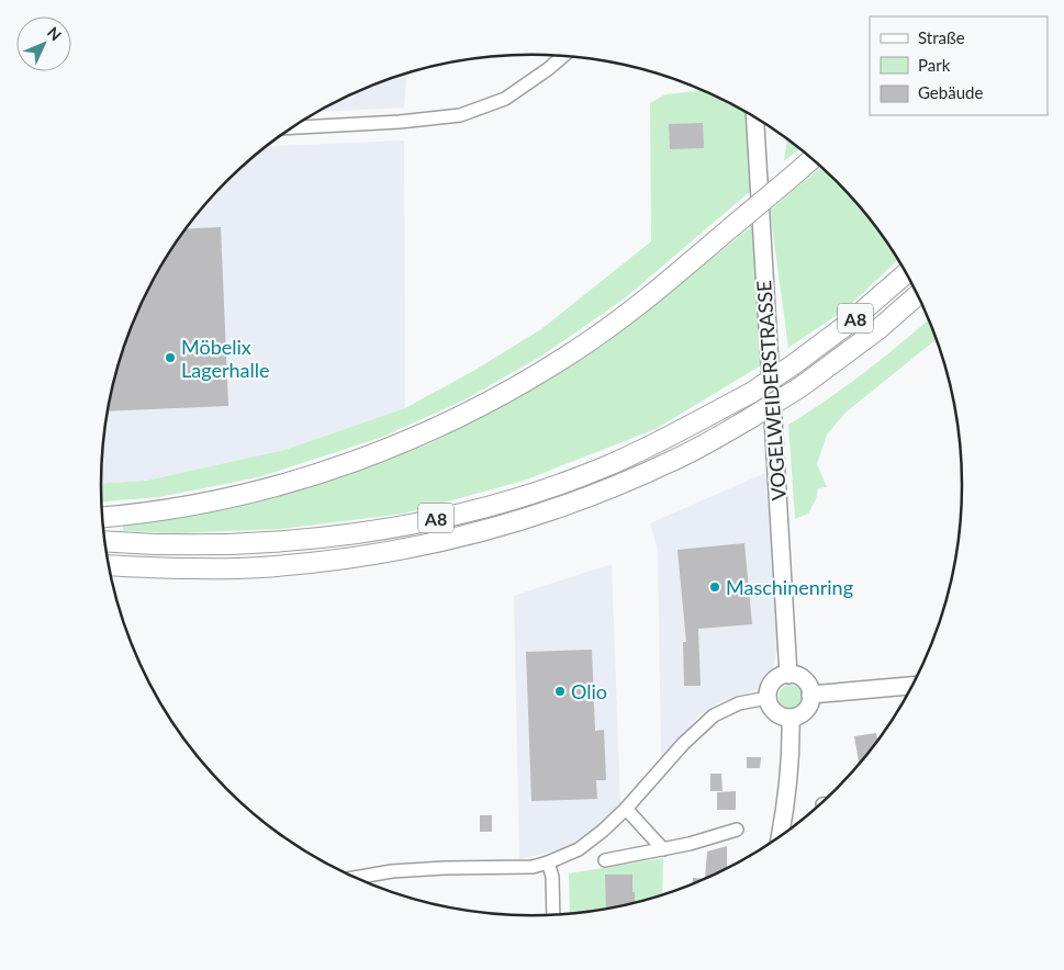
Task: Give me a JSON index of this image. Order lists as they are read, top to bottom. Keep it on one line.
{"streets":{"highway":["A8"],"main road":["VOGELWEIDERSTRASSE"]},"places":["Möbelix Lagerhalle","Maschinenring","Olio"],"legend":["Straße","Park","Gebäude"],"north":"top right"}
